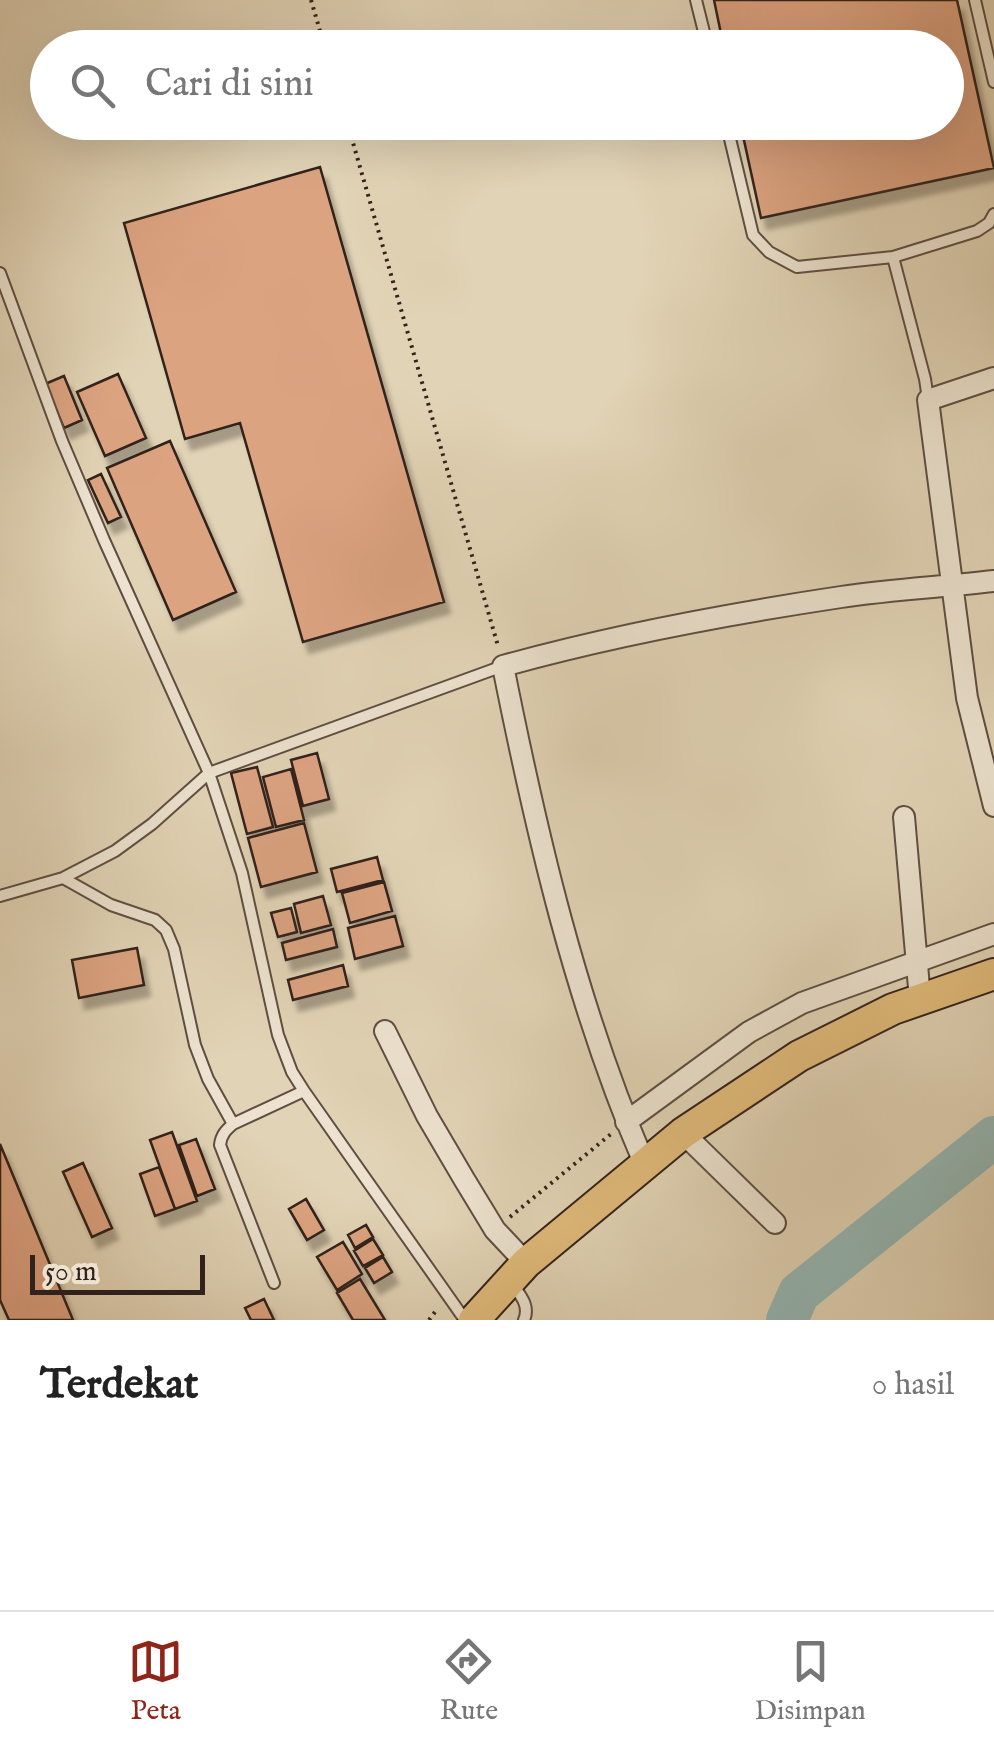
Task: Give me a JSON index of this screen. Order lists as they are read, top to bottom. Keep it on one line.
{"scale_bar":"50 m","page":{"search":"Cari di sini","scale":"50 m","heading":["Terdekat","0 hasil"],"nav":["Peta","Rute","Disimpan"]}}
